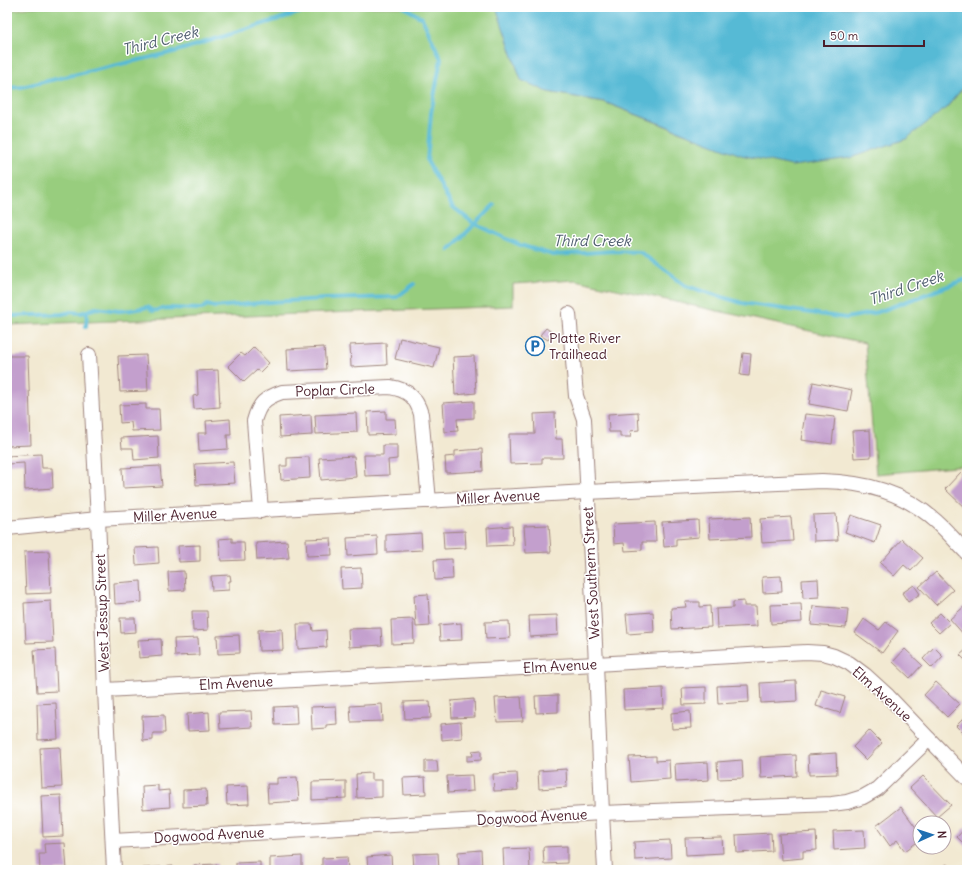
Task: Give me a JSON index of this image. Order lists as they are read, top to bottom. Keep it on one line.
{"streets":{"street":["Poplar Circle","Miller Avenue","West Southern Street","West Jessup Street","Elm Avenue","Dogwood Avenue"]},"crossings":[["Poplar Circle","Miller Avenue"],["Miller Avenue","West Southern Street"],["Miller Avenue","West Jessup Street"],["West Southern Street","Elm Avenue"],["West Southern Street","Dogwood Avenue"],["West Jessup Street","Elm Avenue"],["West Jessup Street","Dogwood Avenue"],["Elm Avenue","Dogwood Avenue"]],"water":["Third Creek"],"places":{"parking":["Platte River Trailhead"]},"scale_bar":"50 m","north":"right"}
